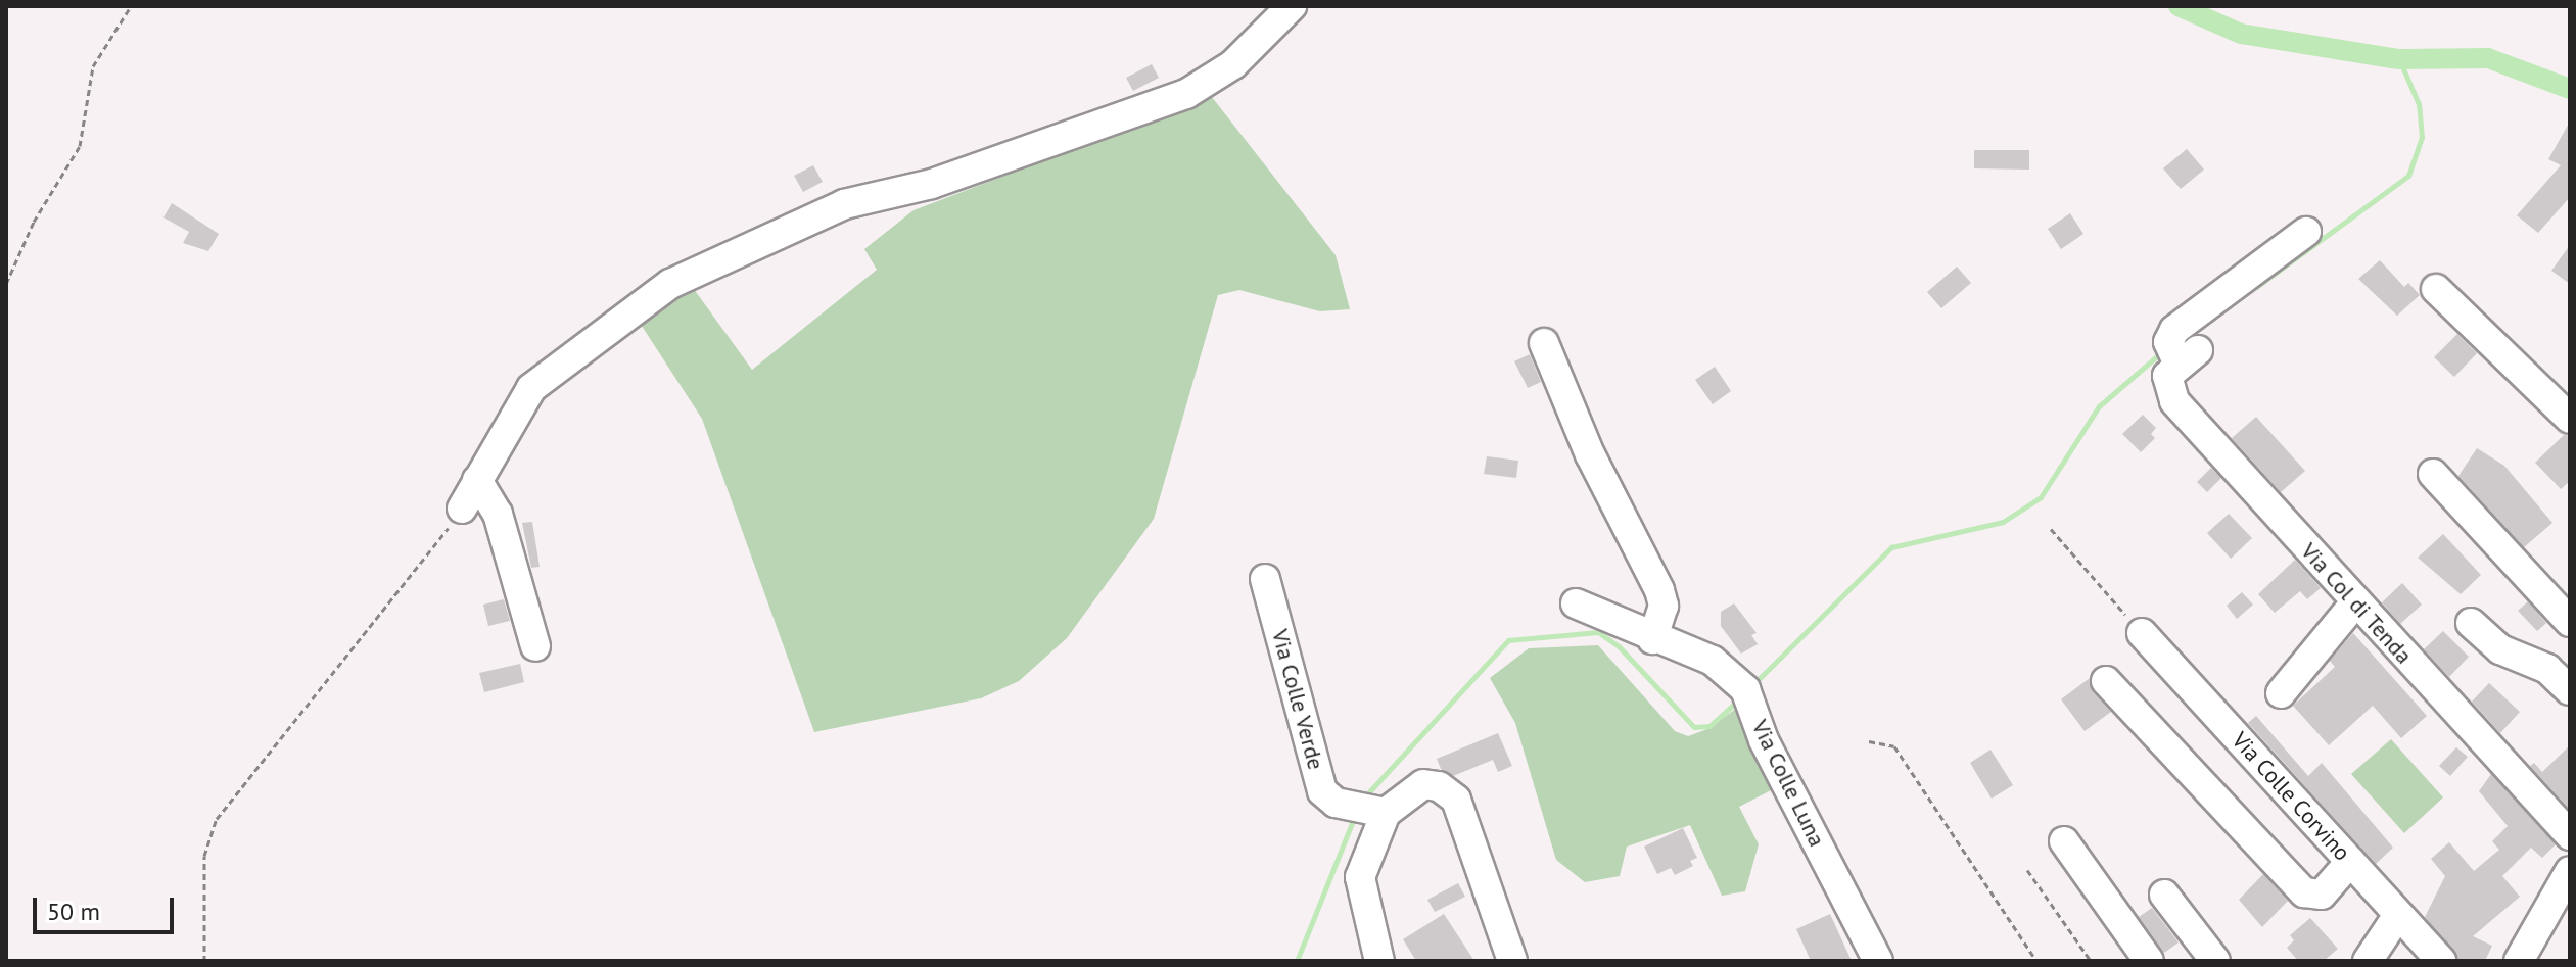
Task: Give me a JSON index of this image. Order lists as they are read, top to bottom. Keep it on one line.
{"streets":{"street":["Via Col di Tenda","Via Colle Verde","Via Colle Luna","Via Colle Corvino"]},"scale_bar":"50 m"}
